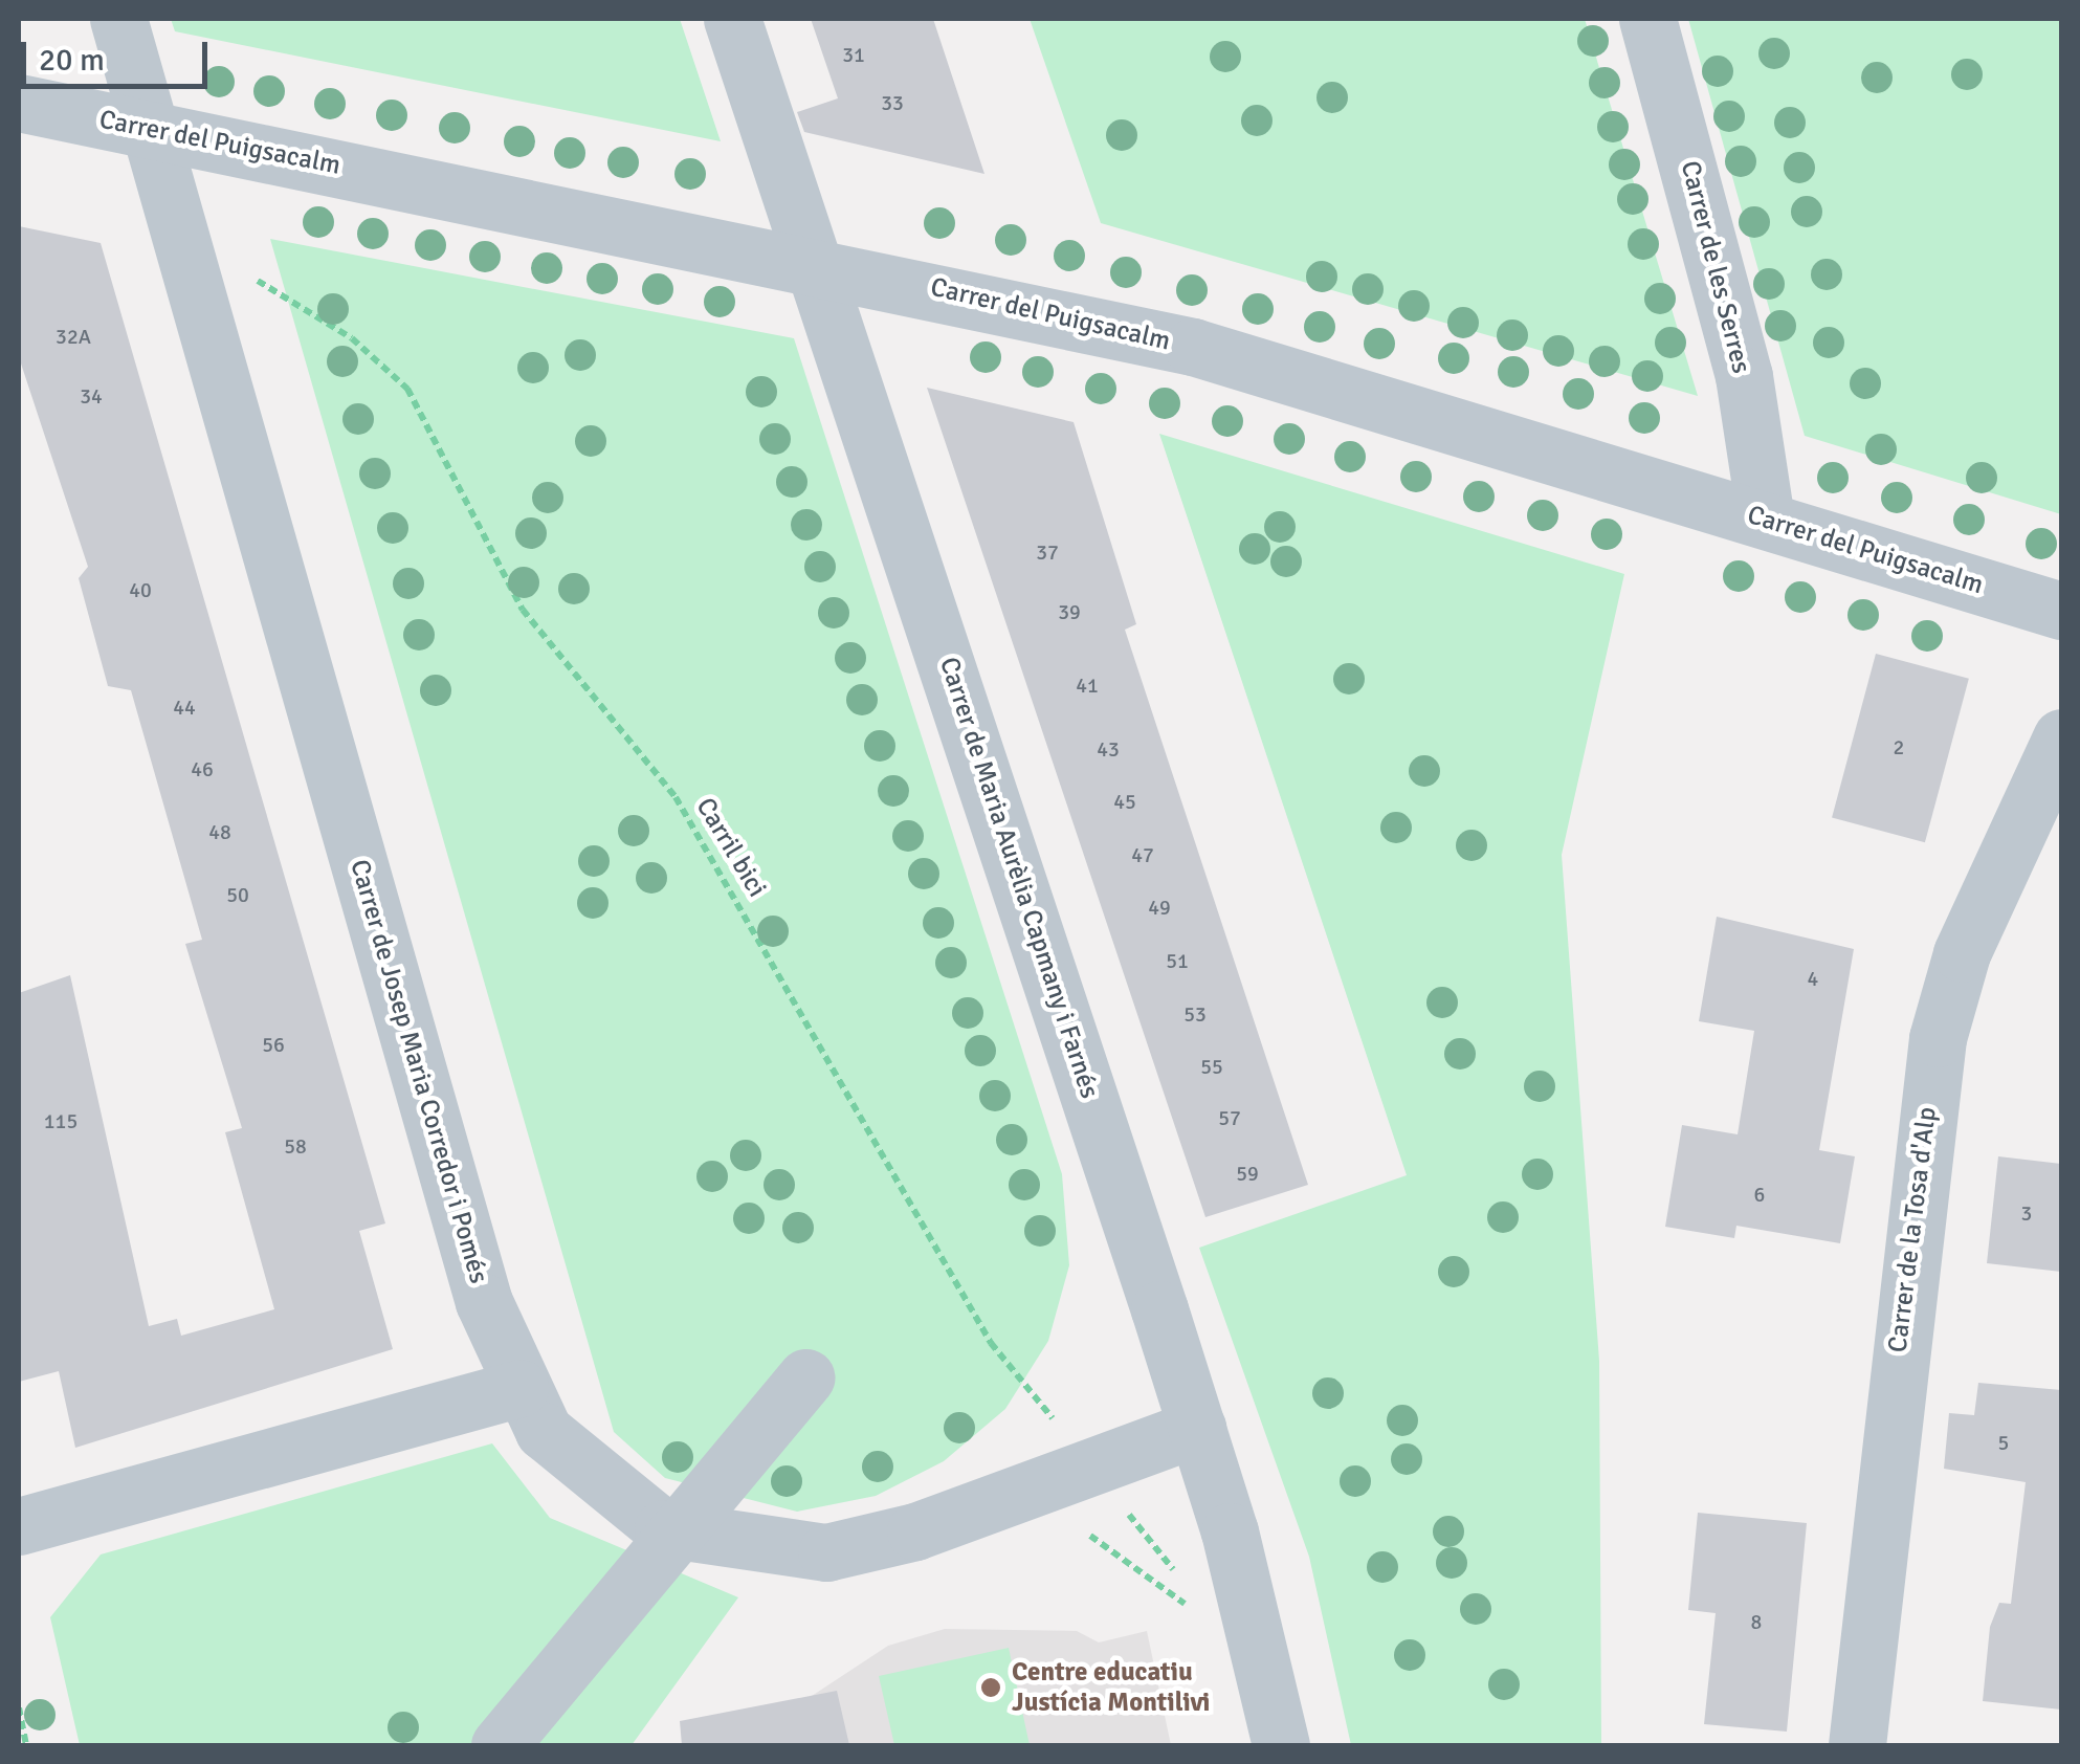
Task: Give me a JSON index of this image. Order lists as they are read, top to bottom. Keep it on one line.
{"streets":{"street":["Carrer del Puigsacalm","Carrer de les Serres","Carrer de Maria Aurèlia Capmany i Farnés","Carrer de Josep Maria Corredor i Pomés","Carrer de la Tosa d'Alp"],"path":["Carril bici"]},"crossings":[["Carrer del Puigsacalm","Carrer de les Serres"],["Carrer del Puigsacalm","Carrer de Maria Aurèlia Capmany i Farnés"],["Carrer del Puigsacalm","Carrer de Josep Maria Corredor i Pomés"],["Carril bici","Carrer de Josep Maria Corredor i Pomés"],["Carrer de Maria Aurèlia Capmany i Farnés","Carrer de Josep Maria Corredor i Pomés"]],"places":["Centre educatiu Justícia Montilivi"],"house_numbers":["31","33","32A","34","37","40","39","41","44","2","43","46","45","48","47","50","49","51","4","53","56","55","57","115","58","59","6","3","5","8"],"scale_bar":"20 m"}
